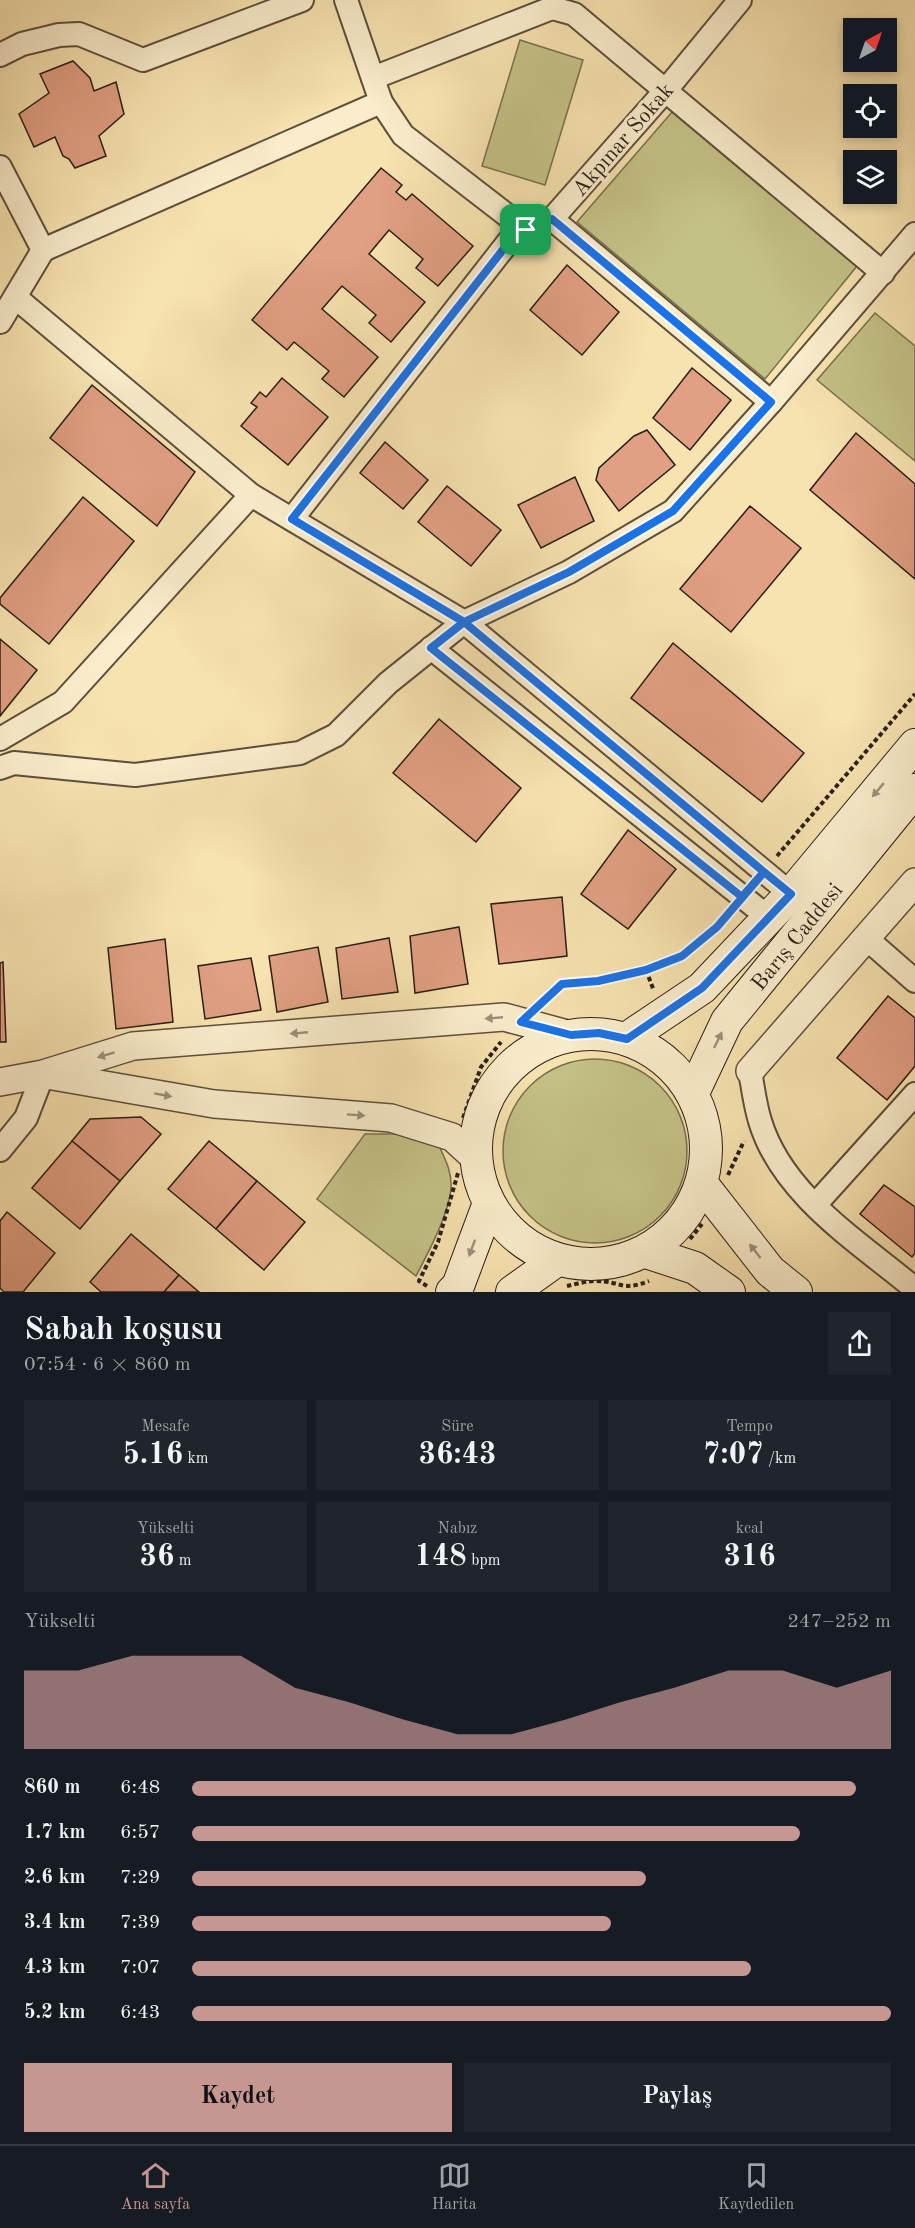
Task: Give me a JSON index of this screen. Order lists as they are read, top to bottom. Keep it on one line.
{"streets":{"main road":["Barış Caddesi"],"street":["Akpınar Sokak"]},"north":"top right","page":{"heading":["Sabah koşusu","07:54 · 6 × 860 m"],"stats":[["Mesafe","5.16 km"],["Süre","36:43"],["Tempo","7:07 /km"],["Yükselti","36 m"],["Nabız","148 bpm"],["kcal","316"]],"chart":["Yükselti","247–252 m"],"list":[{"name":"860 m","note":"6:48"},{"name":"1.7 km","note":"6:57"},{"name":"2.6 km","note":"7:29"},{"name":"3.4 km","note":"7:39"},{"name":"4.3 km","note":"7:07"},{"name":"5.2 km","note":"6:43"}],"buttons":["Kaydet","Paylaş"],"tabs":["Ana sayfa","Harita","Kaydedilen"]}}
